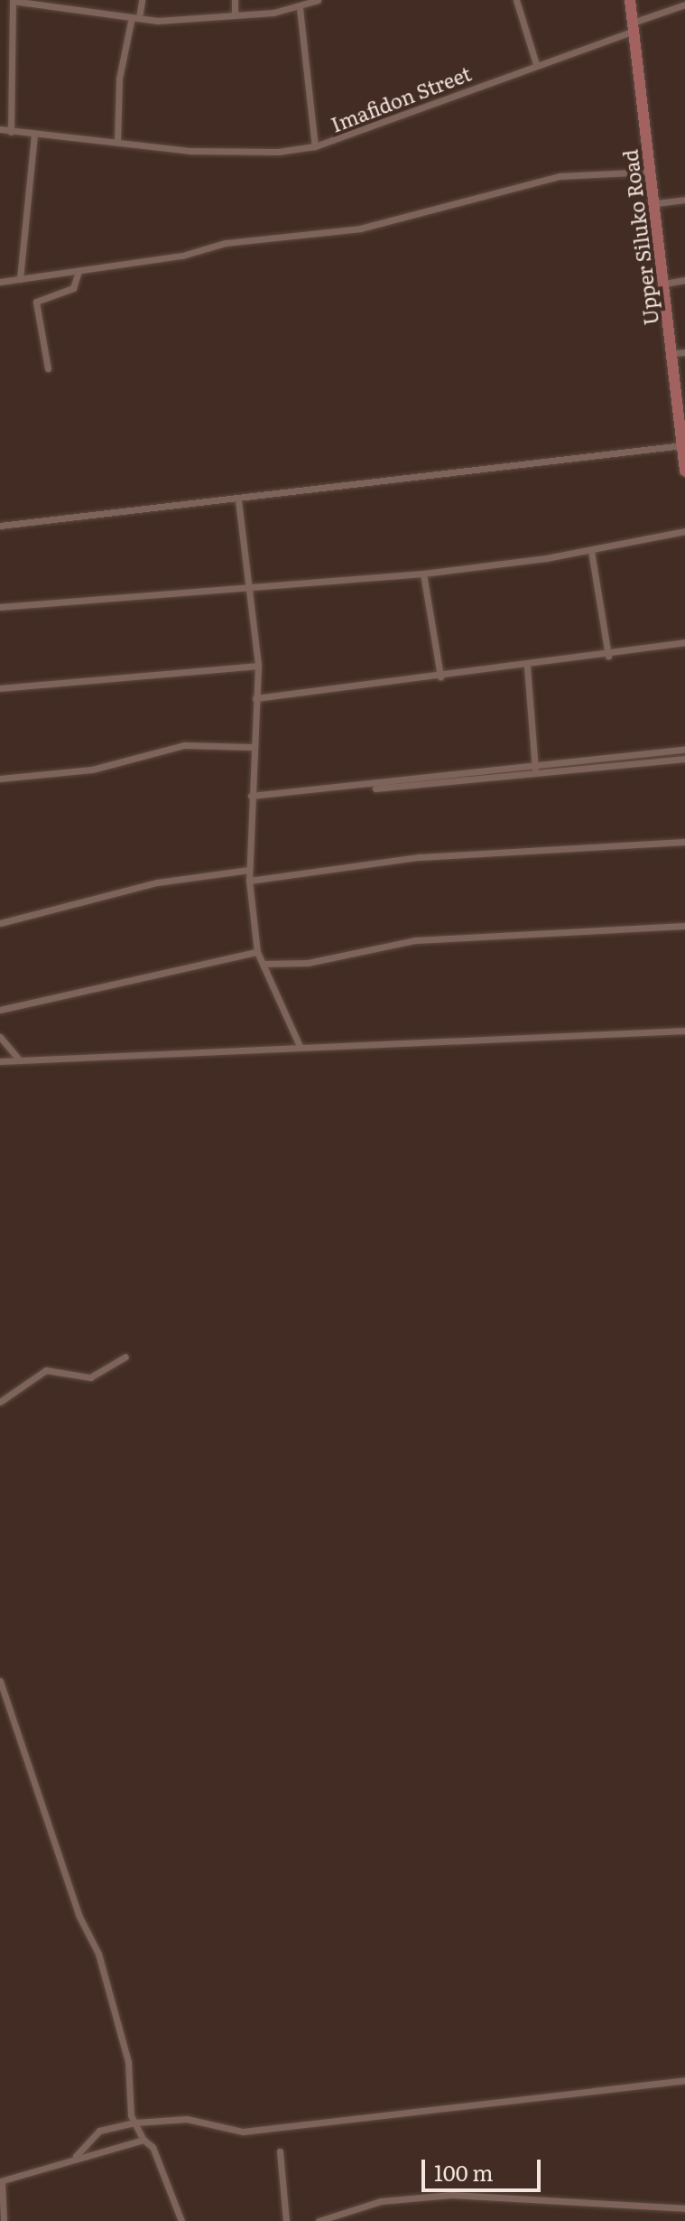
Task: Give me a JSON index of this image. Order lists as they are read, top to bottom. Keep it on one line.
{"streets":{"main road":["Upper Siluko Road"],"street":["Imafidon Street"]},"crossings":[["Imafidon Street","Upper Siluko Road"]],"scale_bar":"100 m"}
